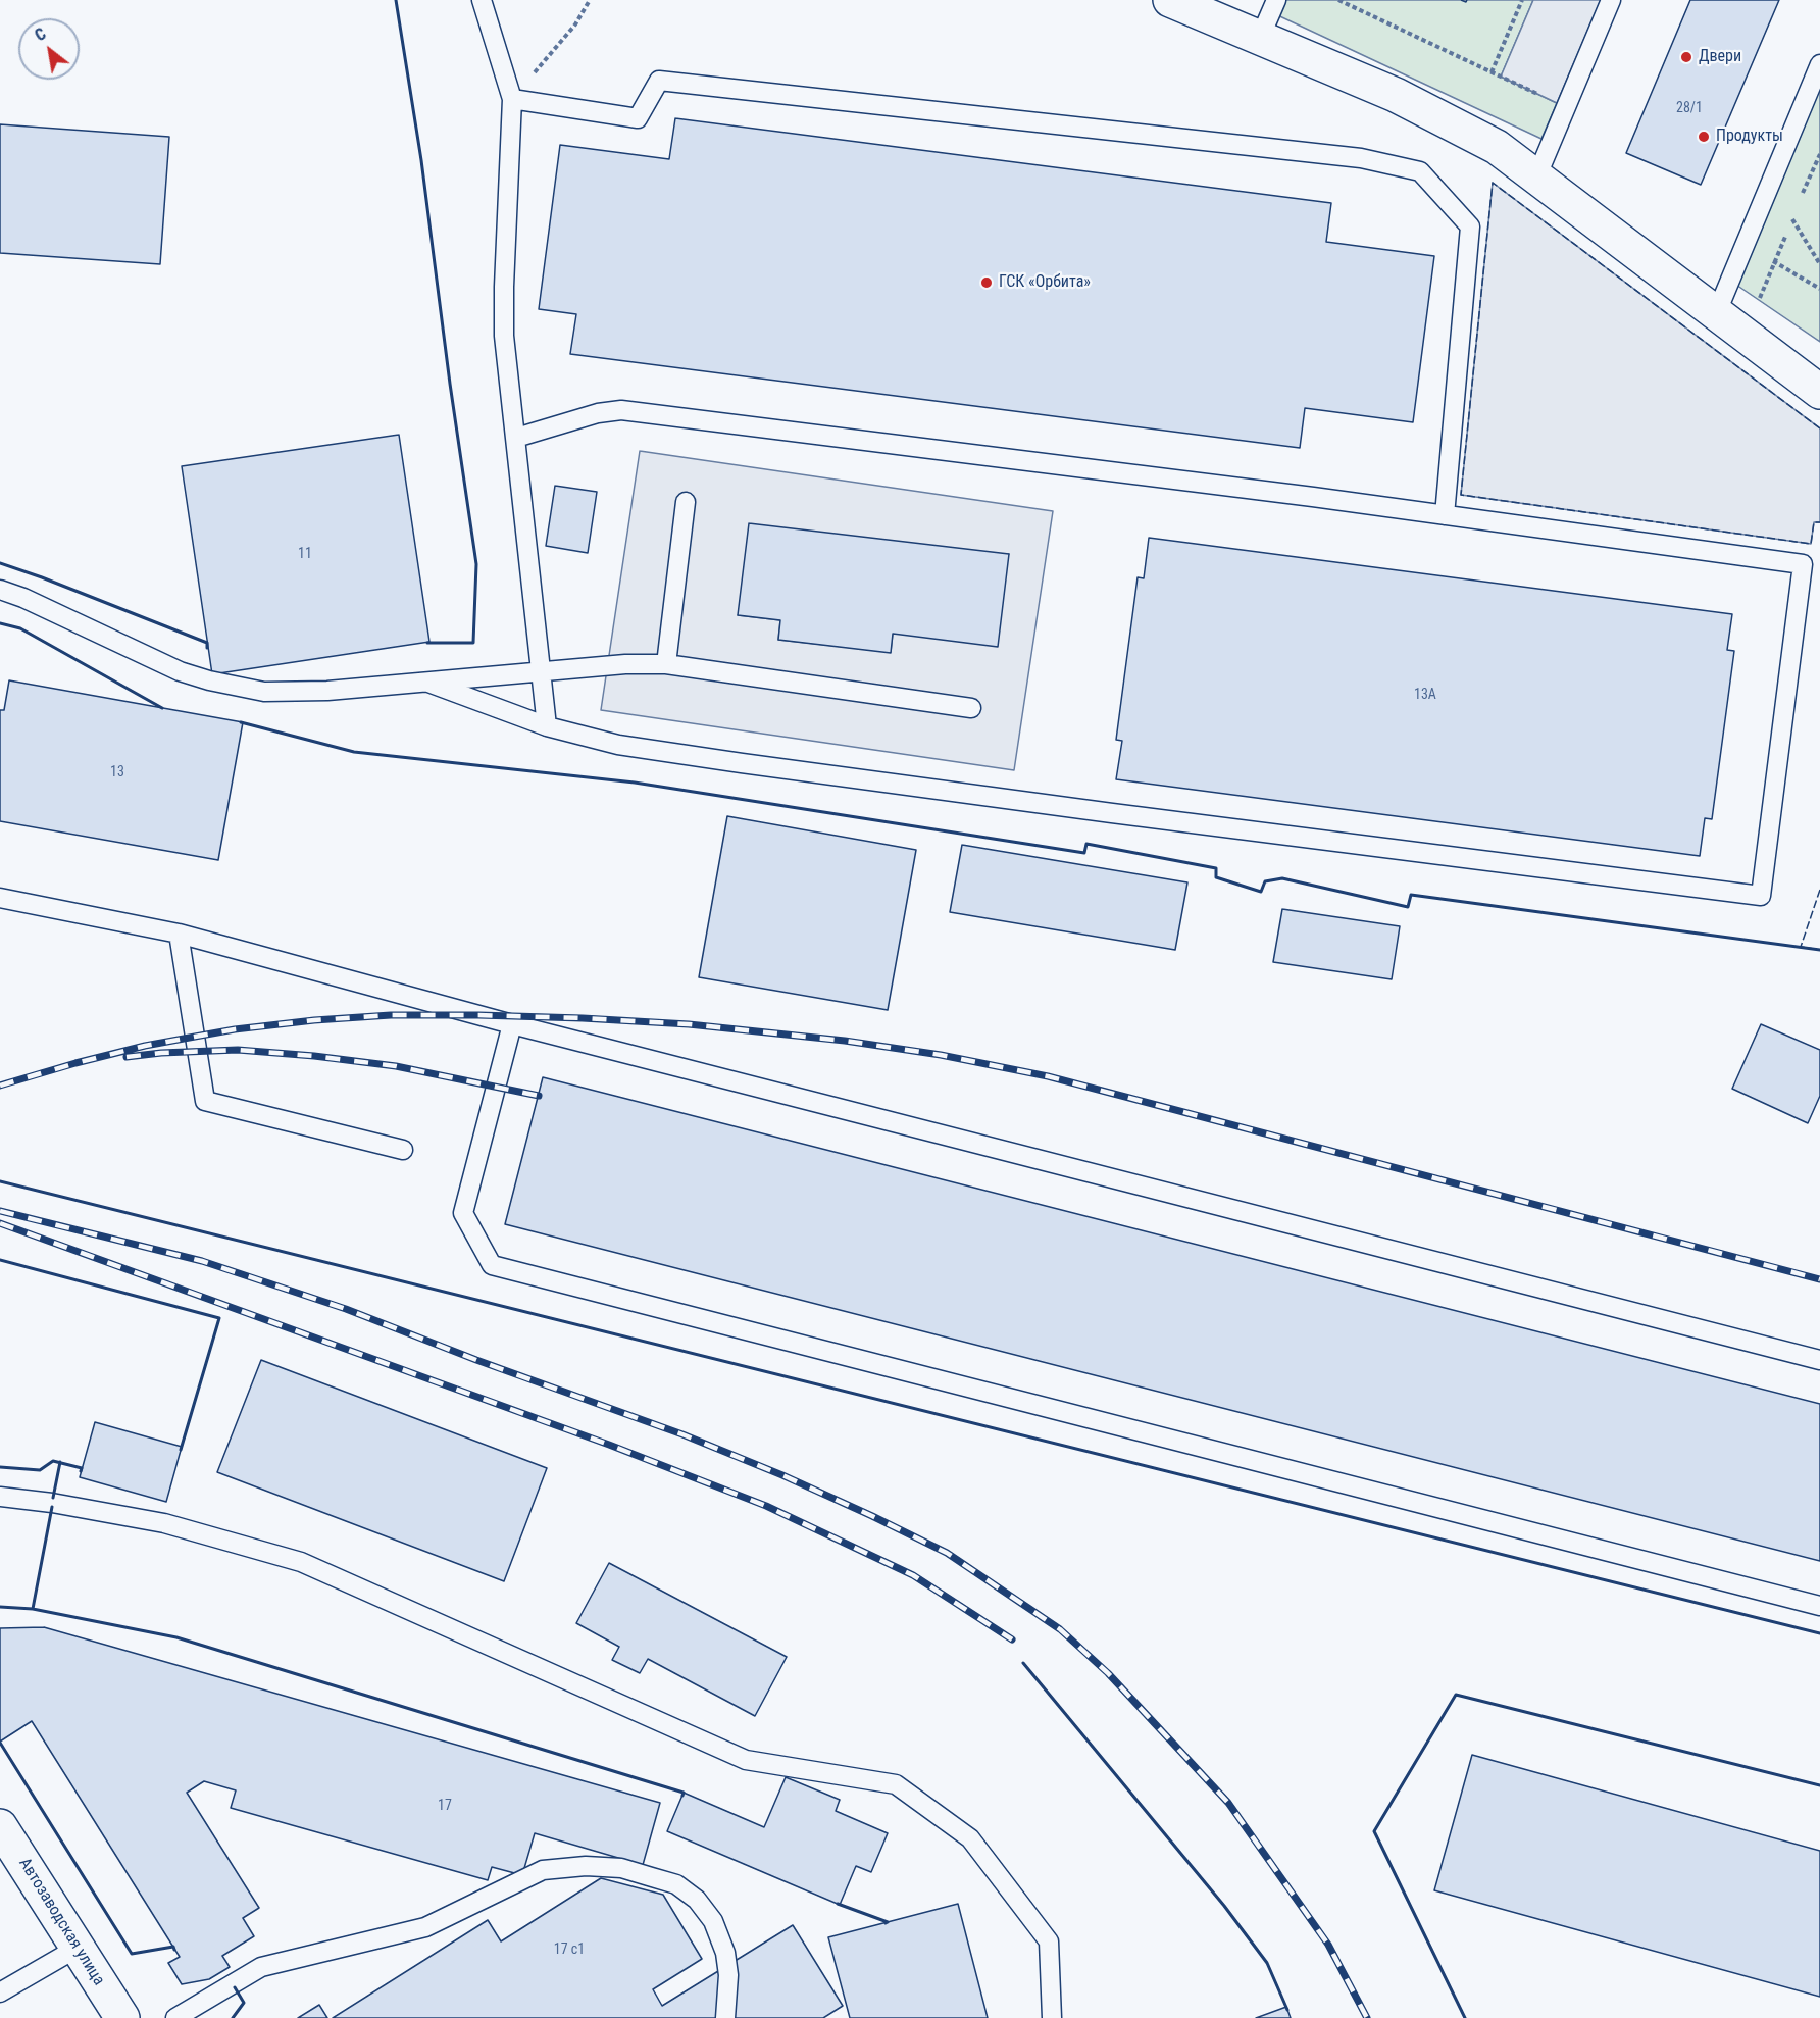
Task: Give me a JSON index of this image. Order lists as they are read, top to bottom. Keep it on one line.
{"streets":{"street":["Автозаводская улица"]},"places":["Двери","Продукты","ГСК «Орбита»"],"house_numbers":["28/1","11","13А","13","17","17 с1"],"north":"top left"}
